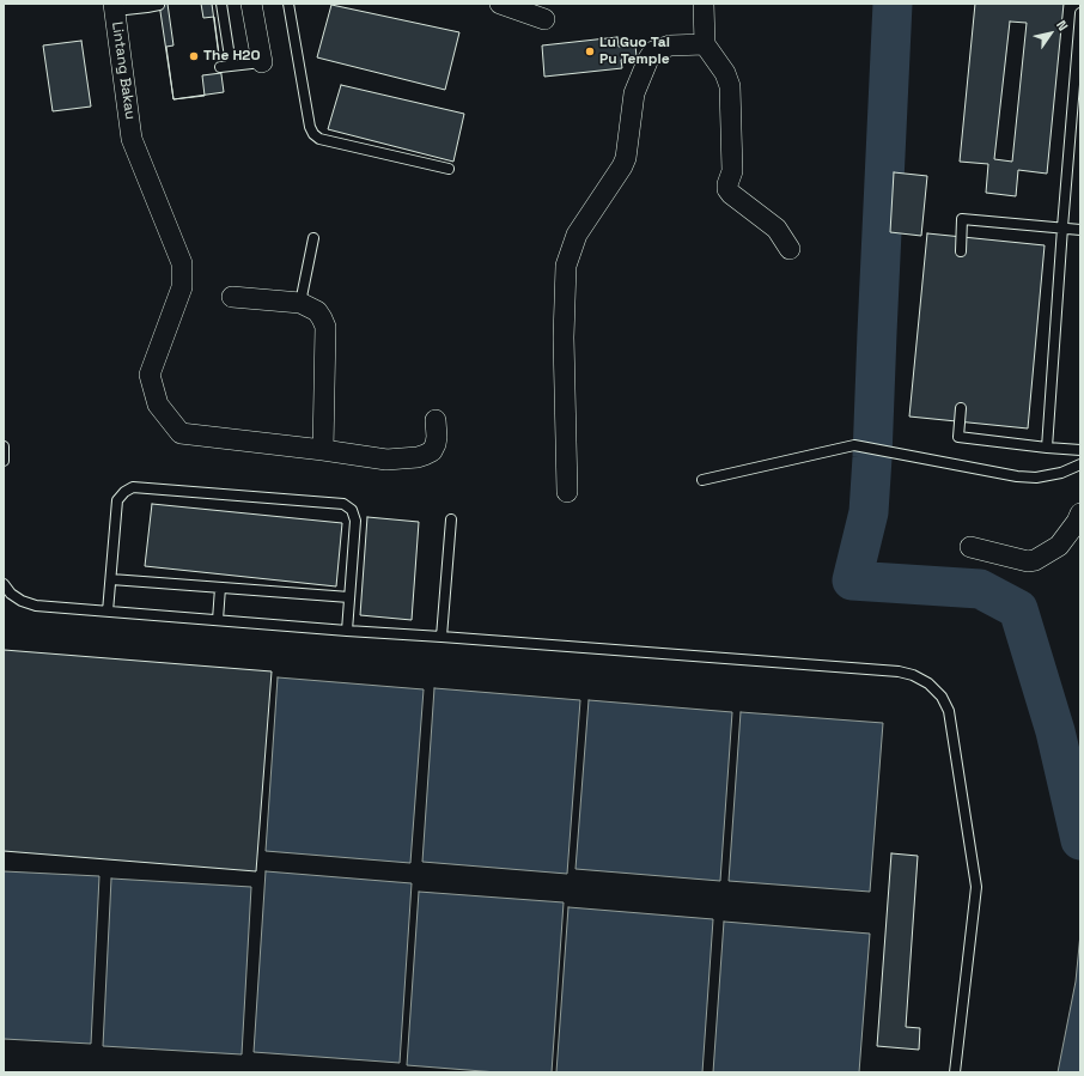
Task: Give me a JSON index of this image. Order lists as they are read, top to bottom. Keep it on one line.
{"streets":{"street":["Lintang Bakau"]},"places":["Lu Guo Tai Pu Temple","The H2O"],"north":"top right"}
